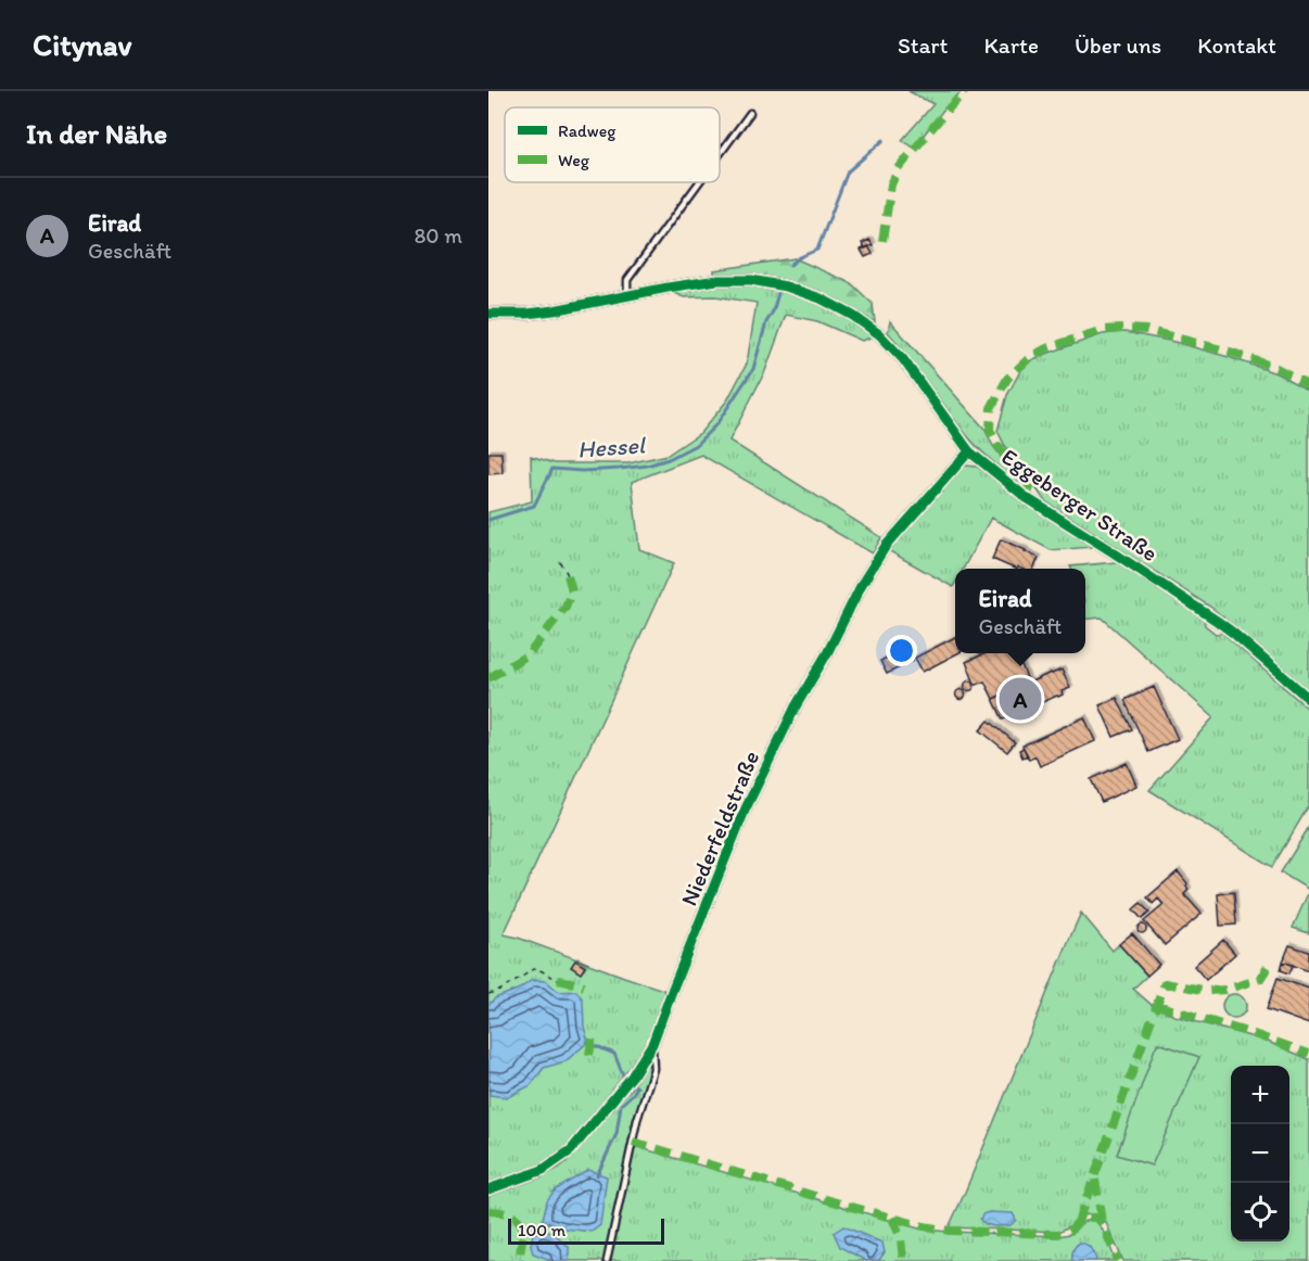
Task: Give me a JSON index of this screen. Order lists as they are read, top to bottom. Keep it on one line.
{"streets":{"street":["Eggeberger Straße","Niederfeldstraße"]},"crossings":[["Eggeberger Straße","Niederfeldstraße"]],"water":["Hessel"],"legend":["Radweg","Weg"],"scale_bar":"100 m","page":{"header":"Citynav","nav":["Start","Karte","Über uns","Kontakt"],"heading":"In der Nähe","list":[{"mark":"A","name":"Eirad","note":"Geschäft","value":"80 m"}],"popup":["Eirad","Geschäft"],"pins":"A","map_buttons":["+","−"],"scale":"100 m"}}
